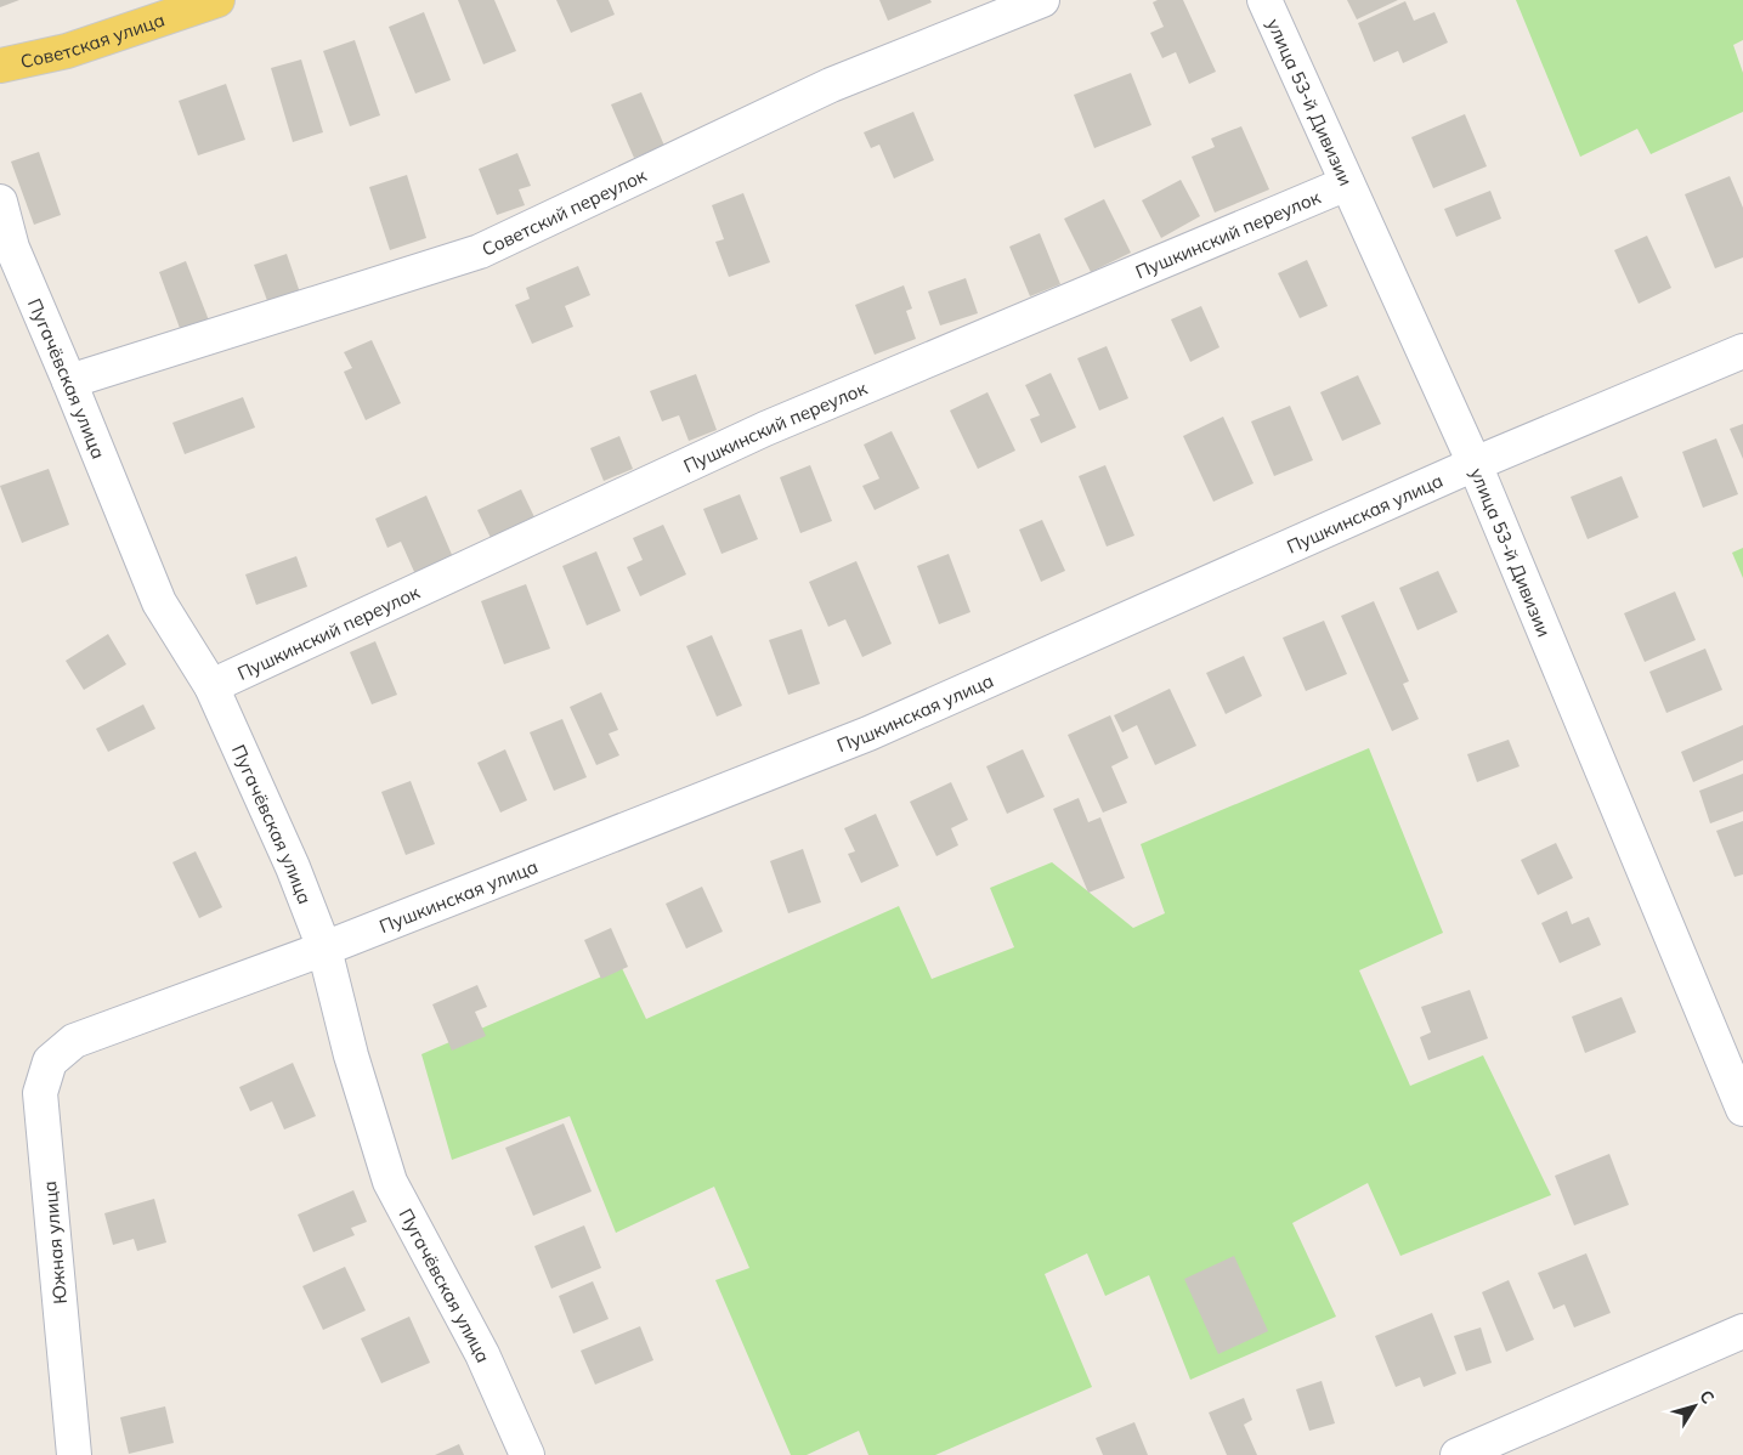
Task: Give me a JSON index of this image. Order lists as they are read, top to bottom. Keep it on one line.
{"streets":{"main road":["Советская улица"],"street":["улица 53-й Дивизии","Советский переулок","Пушкинский переулок","Пугачёвская улица","Пушкинская улица","Южная улица"]},"crossings":[["улица 53-й Дивизии","Пушкинский переулок"],["улица 53-й Дивизии","Пушкинская улица"],["Советский переулок","Пугачёвская улица"],["Пушкинский переулок","Пугачёвская улица"],["Пугачёвская улица","Пушкинская улица"],["Пушкинская улица","Южная улица"]],"north":"top right"}
